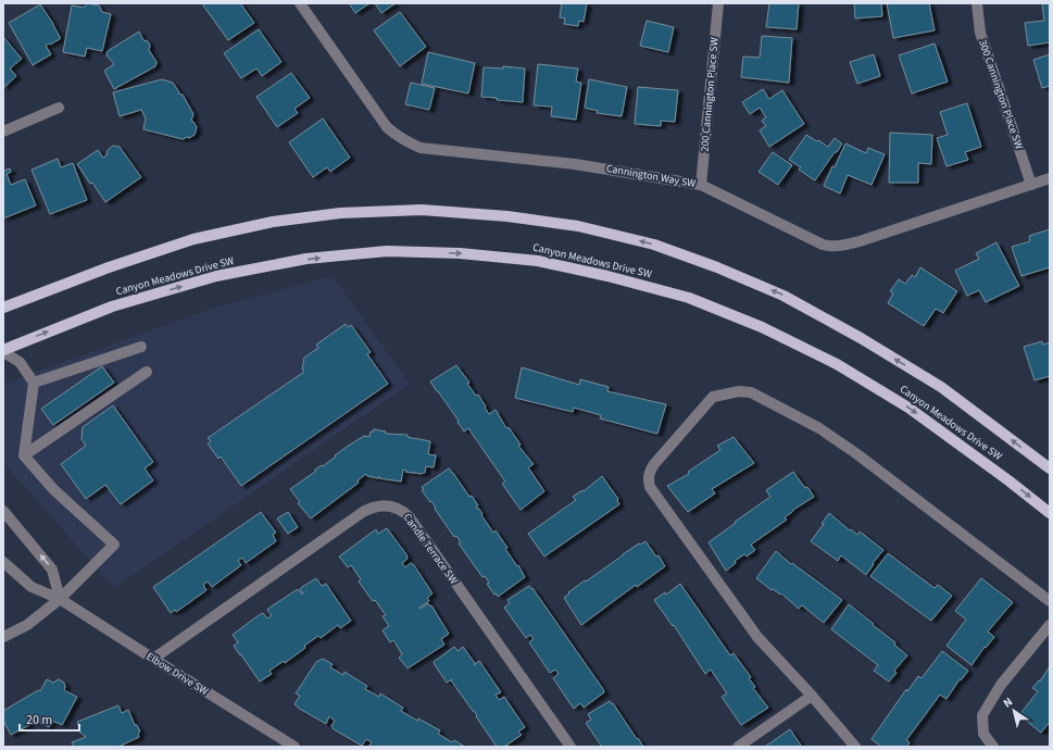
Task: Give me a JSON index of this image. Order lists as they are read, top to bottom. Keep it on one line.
{"streets":{"main road":["Canyon Meadows Drive SW"],"street":["200 Cannington Place SW","300 Cannington Place SW","Cannington Way SW","Candle Terrace SW","Elbow Drive SW"]},"crossings":[["200 Cannington Place SW","Cannington Way SW"],["300 Cannington Place SW","Cannington Way SW"],["Candle Terrace SW","Elbow Drive SW"]],"scale_bar":"20 m","north":"top left"}
